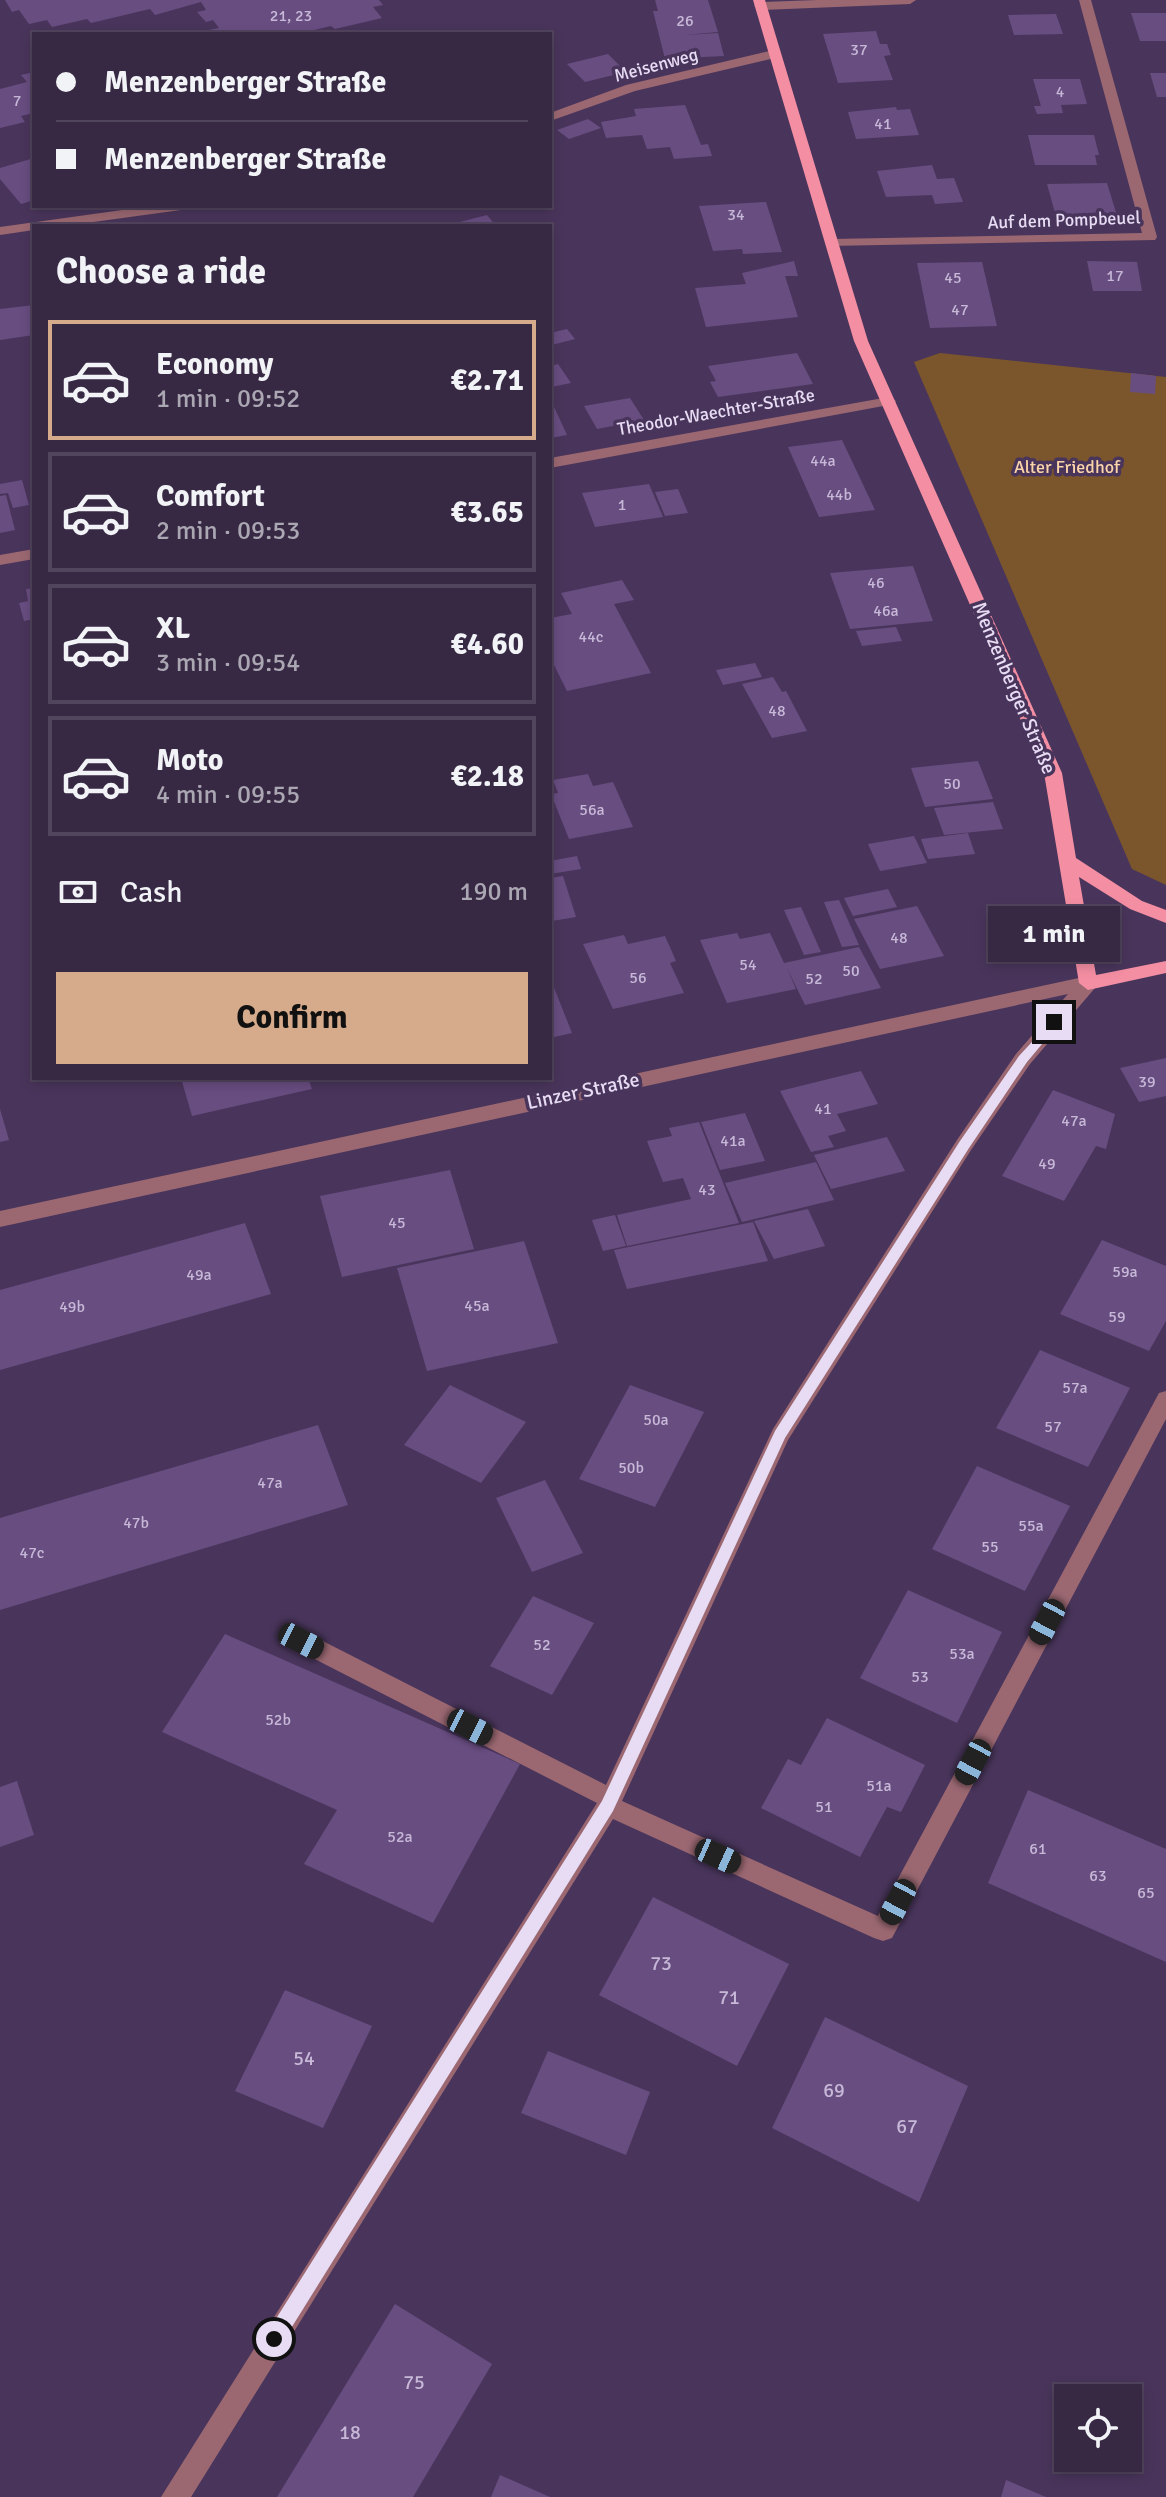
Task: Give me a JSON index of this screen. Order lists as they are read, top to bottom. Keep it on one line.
{"streets":{"main road":["Menzenberger Straße","Linzer Straße"],"street":["Meisenweg","Auf dem Pompbeuel","Theodor-Waechter-Straße"]},"crossings":[["Meisenweg","Menzenberger Straße"],["Auf dem Pompbeuel","Menzenberger Straße"],["Theodor-Waechter-Straße","Menzenberger Straße"],["Menzenberger Straße","Linzer Straße"]],"parks":["Alter Friedhof"],"house_numbers":["21, 23","26","37","4","7","41","34","17","45","47","44a","44b","1","46","46a","44c","48","50","56a","48","54","50","56","52","39","41","47a","41a","49","43","45","59a","49a","45a","49b","59","57a","50a","57","50b","47a","47b","55a","55","47c","52","53a","53","52b","51a","51","52a","61","63","65","73","71","54","69","67","75","18"],"page":{"banner":["Menzenberger Straße","Menzenberger Straße"],"heading":"Choose a ride","list":[{"name":"Economy","note":"1 min · 09:52","value":"€2.71"},{"name":"Comfort","note":"2 min · 09:53","value":"€3.65"},{"name":"XL","note":"3 min · 09:54","value":"€4.60"},{"name":"Moto","note":"4 min · 09:55","value":"€2.18"}],"pay":["Cash","190 m"],"bubble":"1 min","buttons":"Confirm"}}
